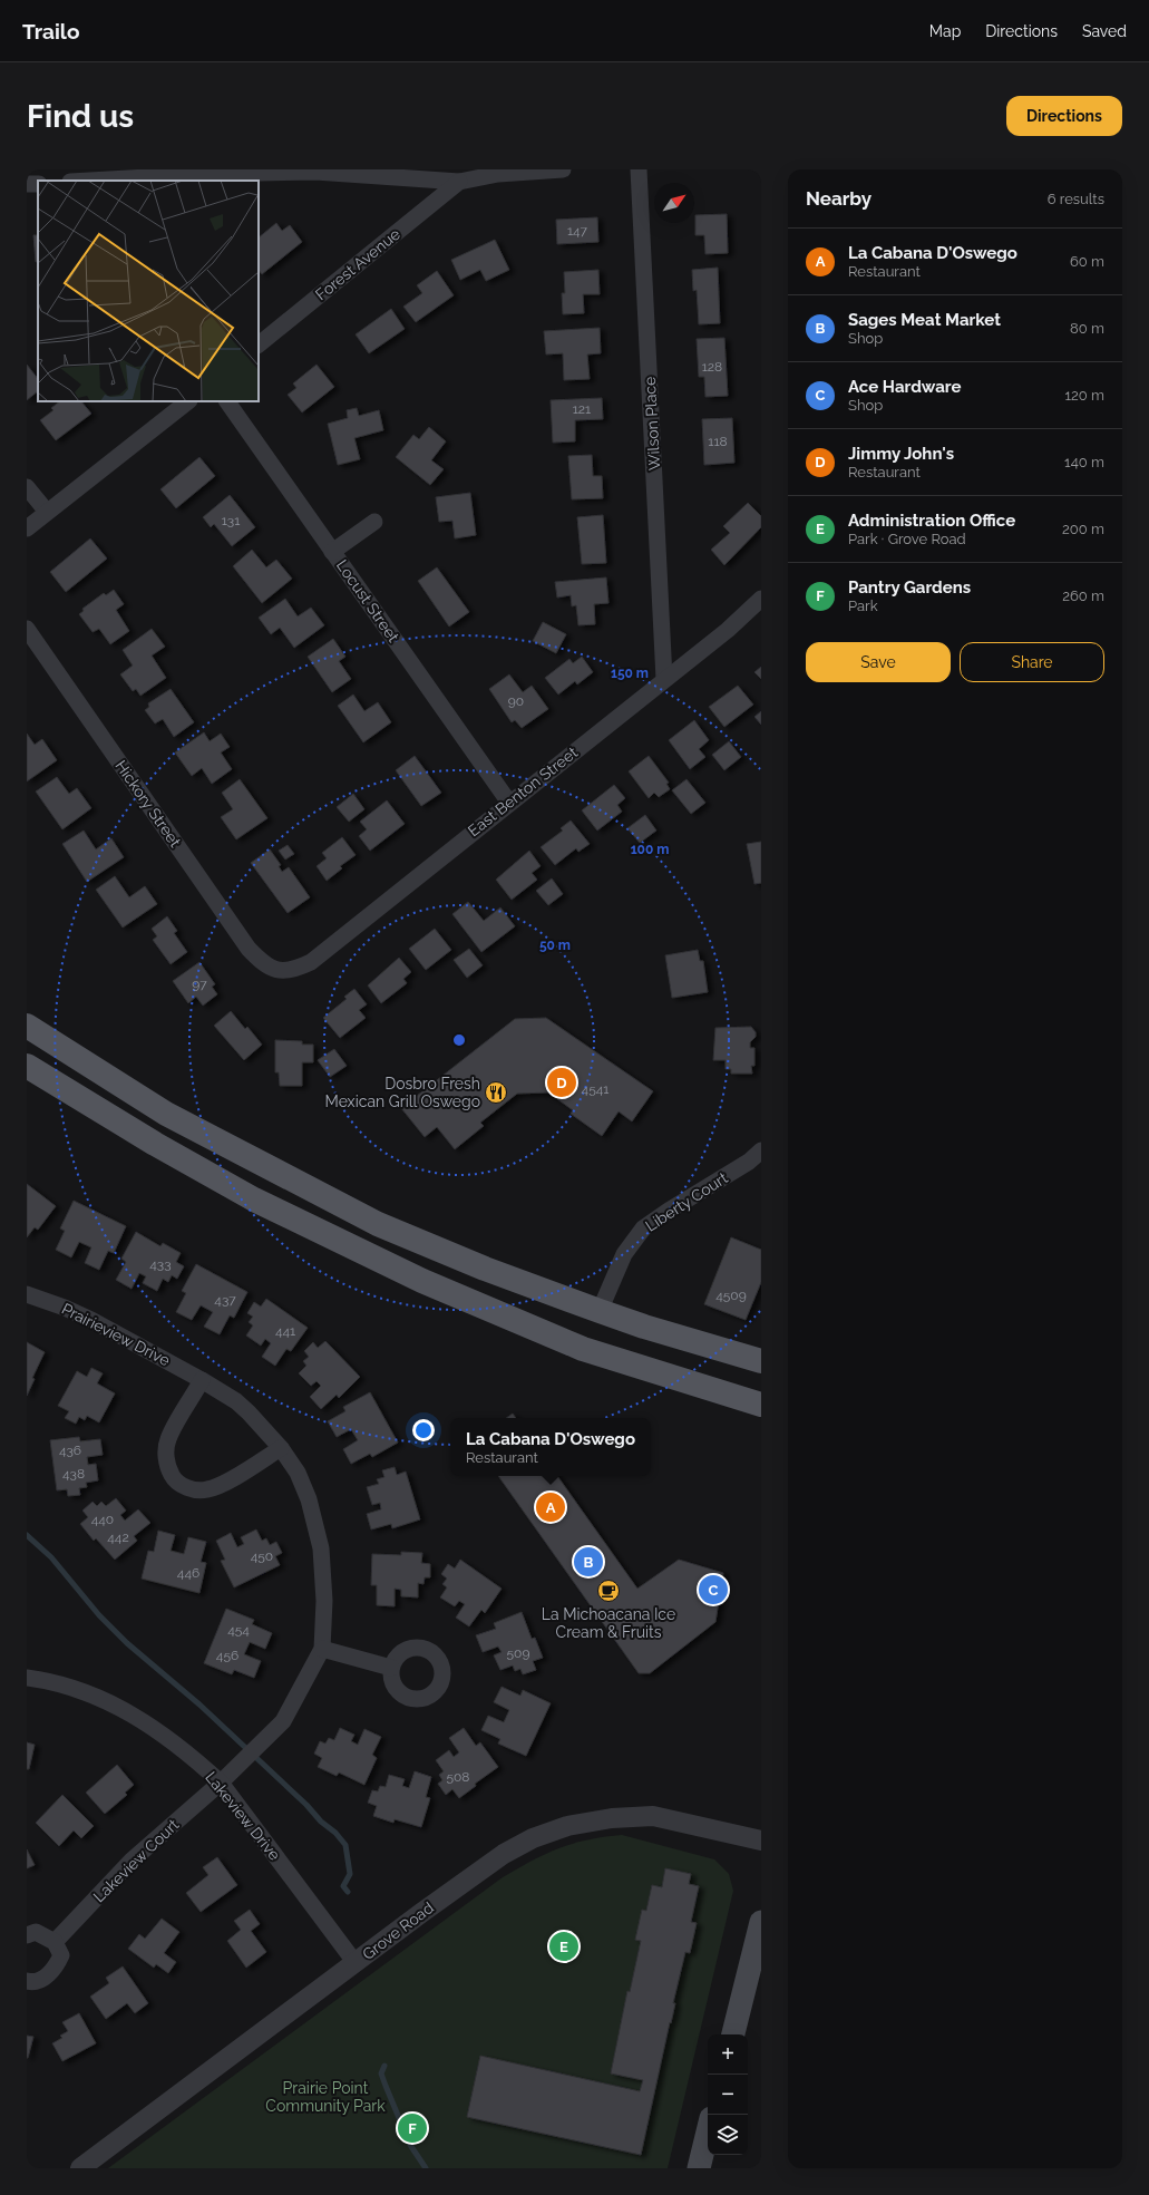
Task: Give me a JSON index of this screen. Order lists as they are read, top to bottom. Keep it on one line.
{"streets":{"street":["Forest Avenue","Wilson Place","Locust Street","East Benton Street","Hickory Street","Liberty Court","Prairieview Drive","Lakeview Drive","Lakeview Court","Grove Road"]},"crossings":[["Wilson Place","East Benton Street"],["Locust Street","East Benton Street"],["East Benton Street","Hickory Street"],["Prairieview Drive","Lakeview Drive"],["Prairieview Drive","Lakeview Court"],["Lakeview Drive","Lakeview Court"],["Lakeview Drive","Grove Road"]],"parks":["Prairie Point Community Park"],"places":{"restaurant":["Dosbro Fresh Mexican Grill Oswego"],"cafe":["La Michoacana Ice Cream & Fruits"]},"house_numbers":["147","128","121","118","131","90","97","4541","433","4509","437","441","436","438","440","442","450","446","454","509","456","508"],"north":"top right","page":{"header":"Trailo","nav":["Map","Directions","Saved"],"buttons":["Directions",["Save","Share"]],"title":"Find us","heading":["Nearby","6 results"],"list":[{"mark":"A","name":"La Cabana D'Oswego","note":"Restaurant","value":"60 m"},{"mark":"B","name":"Sages Meat Market","note":"Shop","value":"80 m"},{"mark":"C","name":"Ace Hardware","note":"Shop","value":"120 m"},{"mark":"D","name":"Jimmy John's","note":"Restaurant","value":"140 m"},{"mark":"E","name":"Administration Office","note":"Park · Grove Road","value":"200 m"},{"mark":"F","name":"Pantry Gardens","note":"Park","value":"260 m"}],"pins":["D","A","B","C","E","F"],"popup":["La Cabana D'Oswego","Restaurant"],"map_buttons":["+","−"]},"rings":["150 m","100 m","50 m"]}
